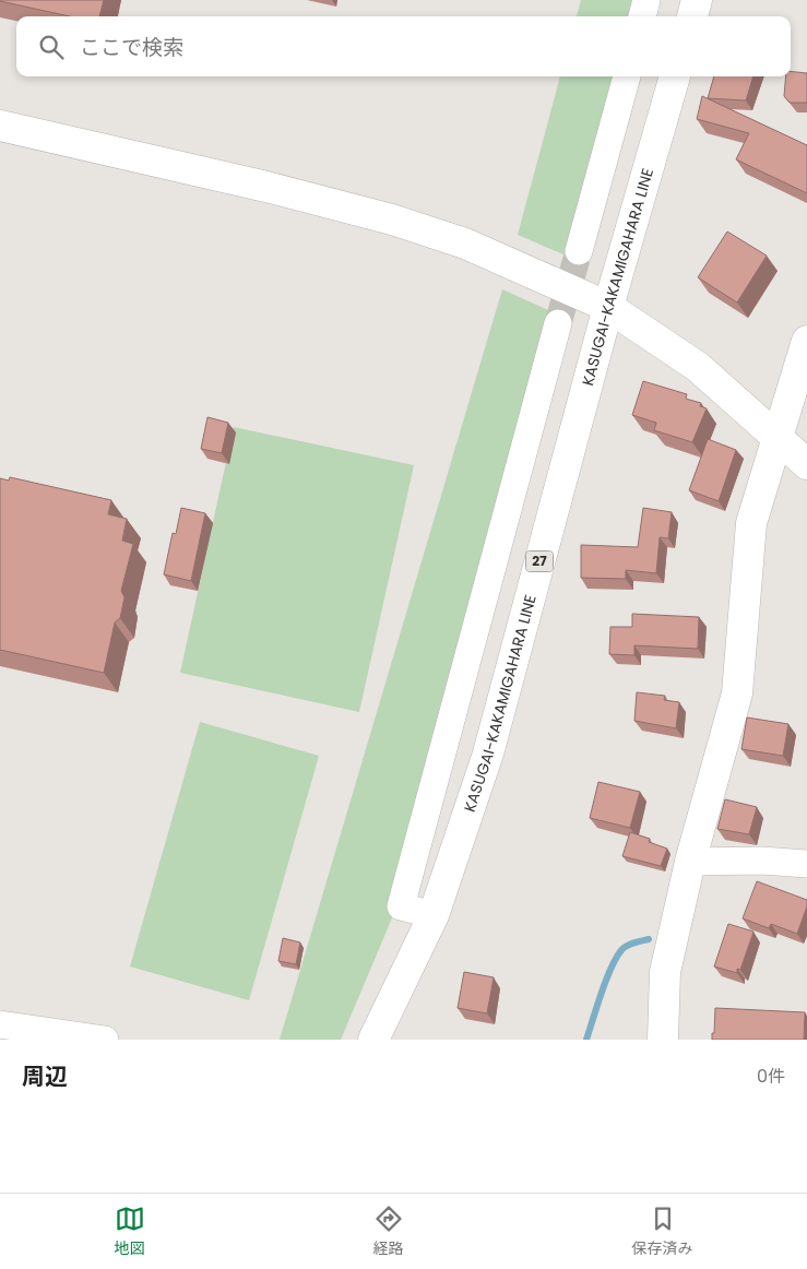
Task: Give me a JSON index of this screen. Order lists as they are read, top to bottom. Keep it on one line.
{"streets":{"street":["KASUGAI-KAKAMIGAHARA LINE","27"]},"page":{"search":"ここで検索","heading":["周辺","0件"],"nav":["地図","経路","保存済み"]}}
